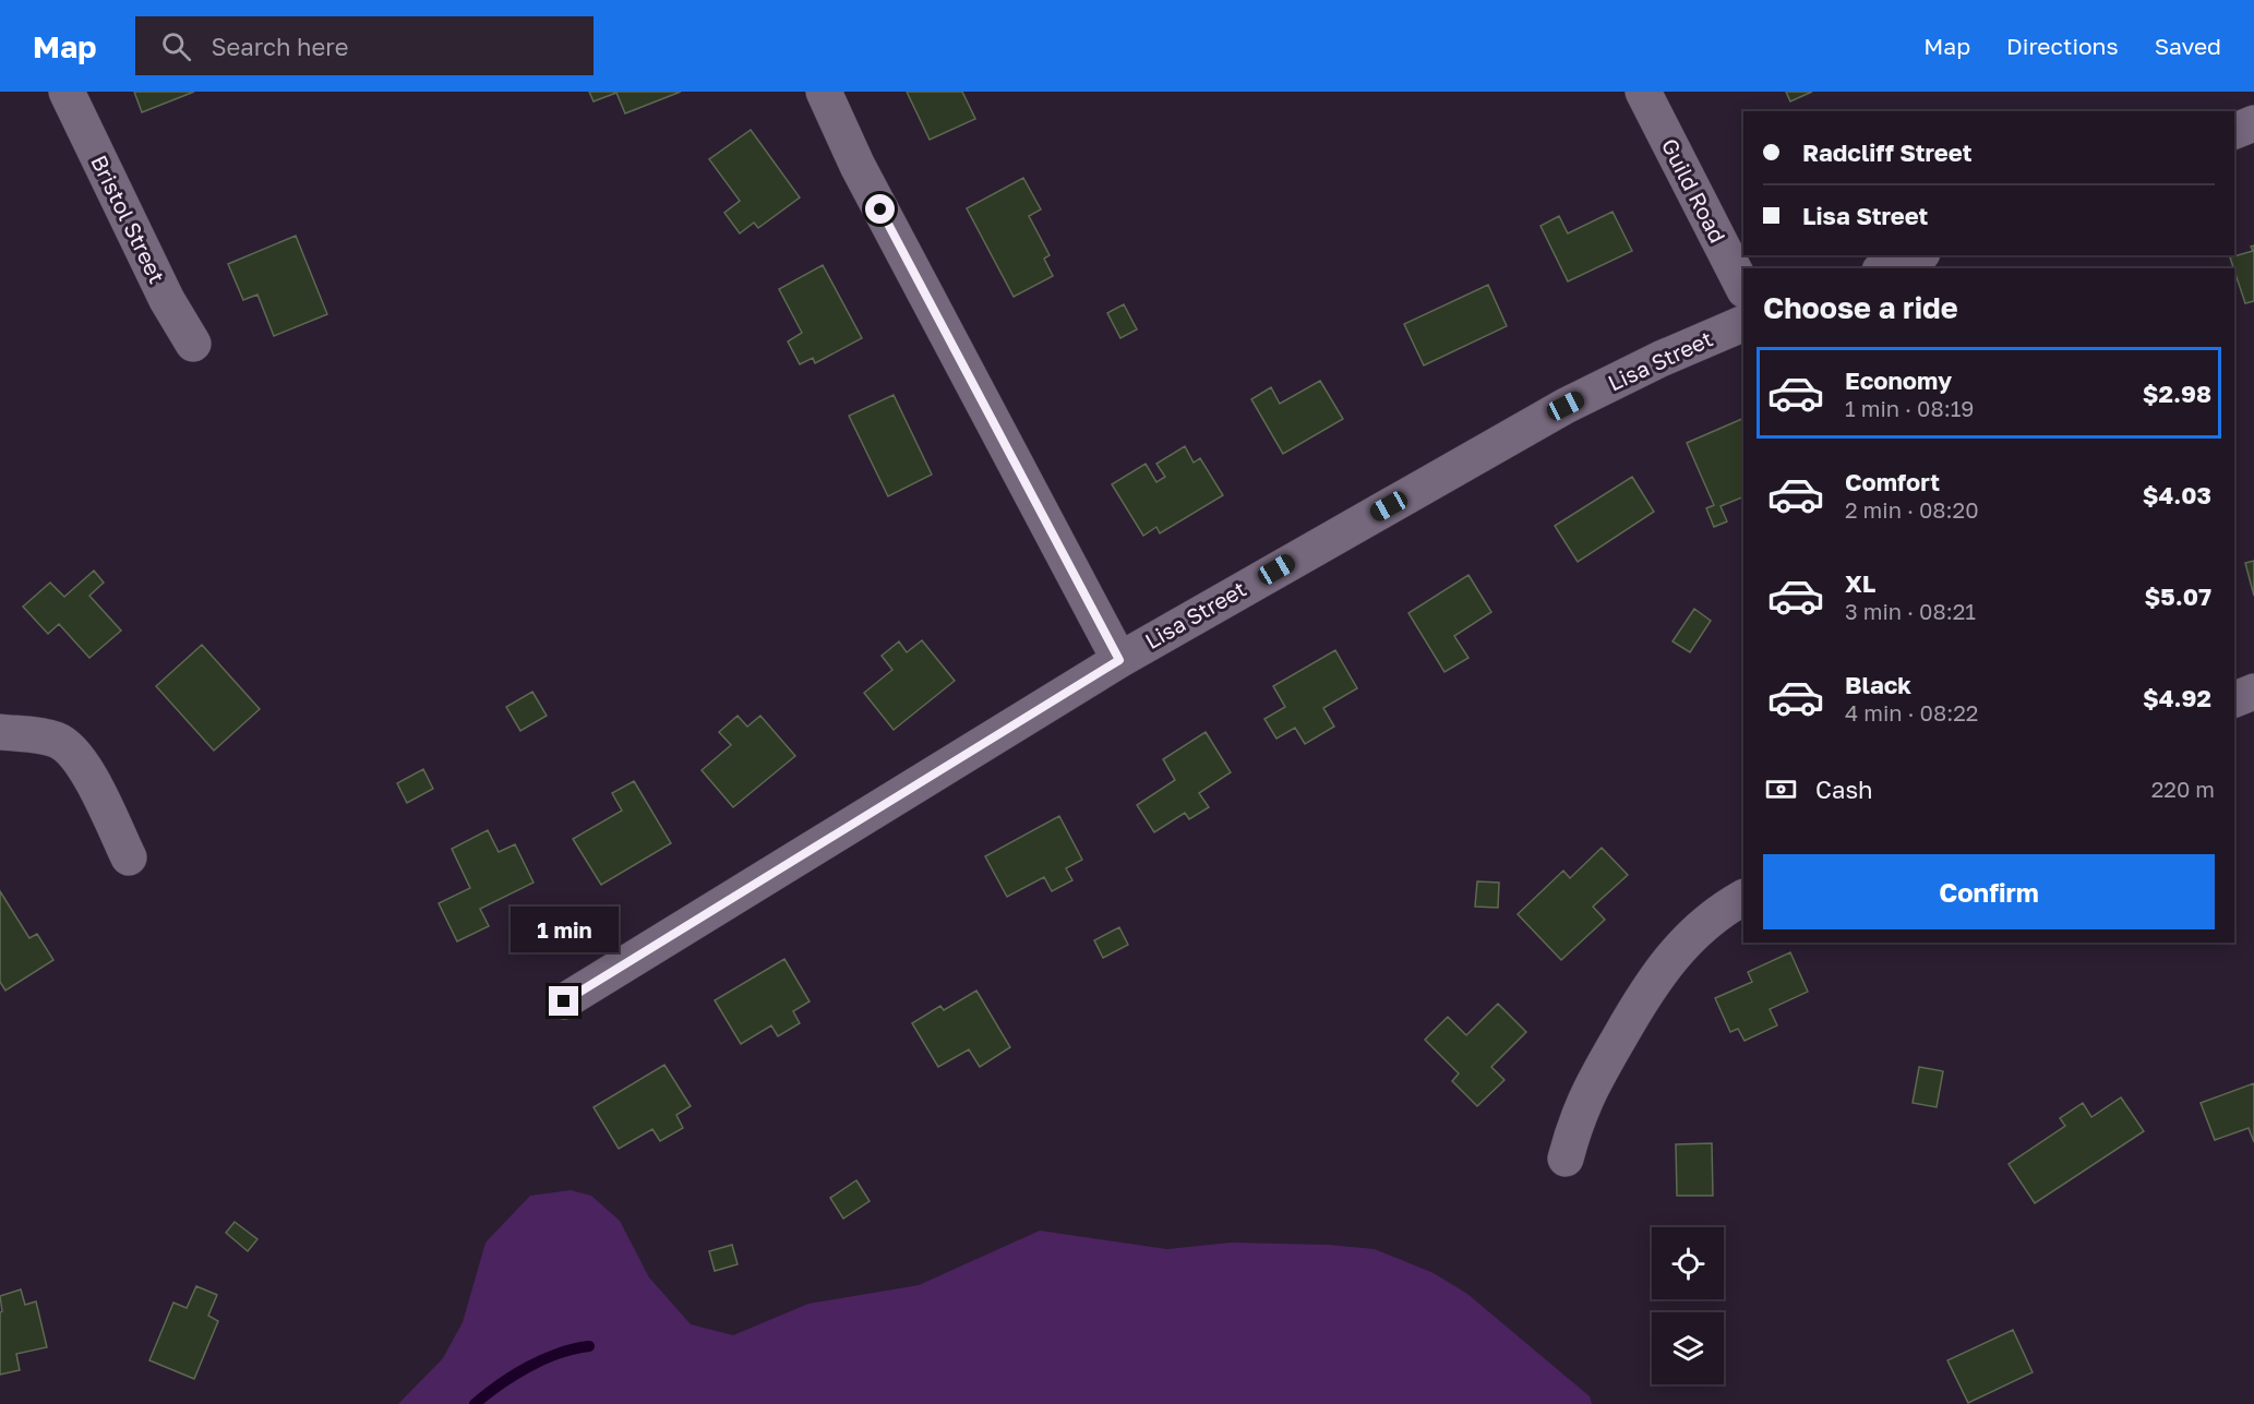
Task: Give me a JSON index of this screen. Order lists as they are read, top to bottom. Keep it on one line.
{"streets":{"street":["Guild Road","Bristol Street","Lisa Street"]},"page":{"header":"Map","search":"Search here","nav":["Map","Directions","Saved"],"banner":["Radcliff Street","Lisa Street"],"heading":"Choose a ride","list":[{"name":"Economy","note":"1 min · 08:19","value":"$2.98"},{"name":"Comfort","note":"2 min · 08:20","value":"$4.03"},{"name":"XL","note":"3 min · 08:21","value":"$5.07"},{"name":"Black","note":"4 min · 08:22","value":"$4.92"}],"pay":["Cash","220 m"],"buttons":"Confirm","bubble":"1 min"}}
